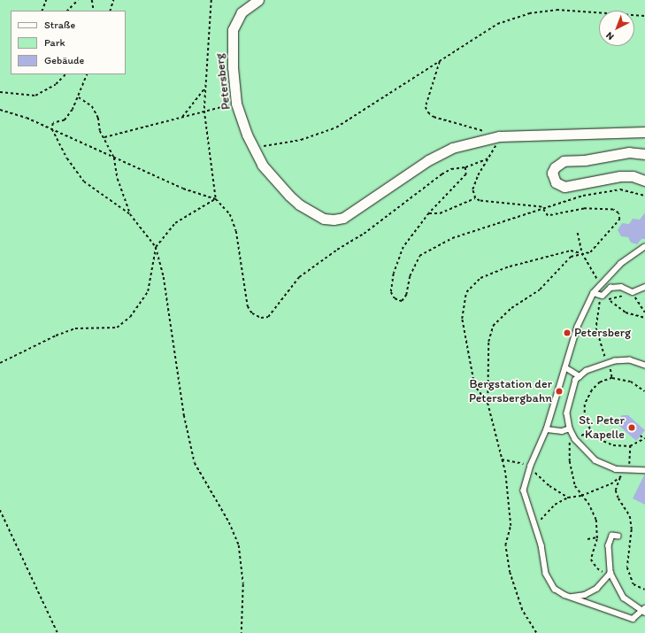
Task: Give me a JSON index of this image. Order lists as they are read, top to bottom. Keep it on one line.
{"streets":{"street":["Petersberg"]},"places":["Petersberg","Bergstation der Petersbergbahn","St. Peter Kapelle"],"legend":["Straße","Park","Gebäude"],"north":"bottom left"}
